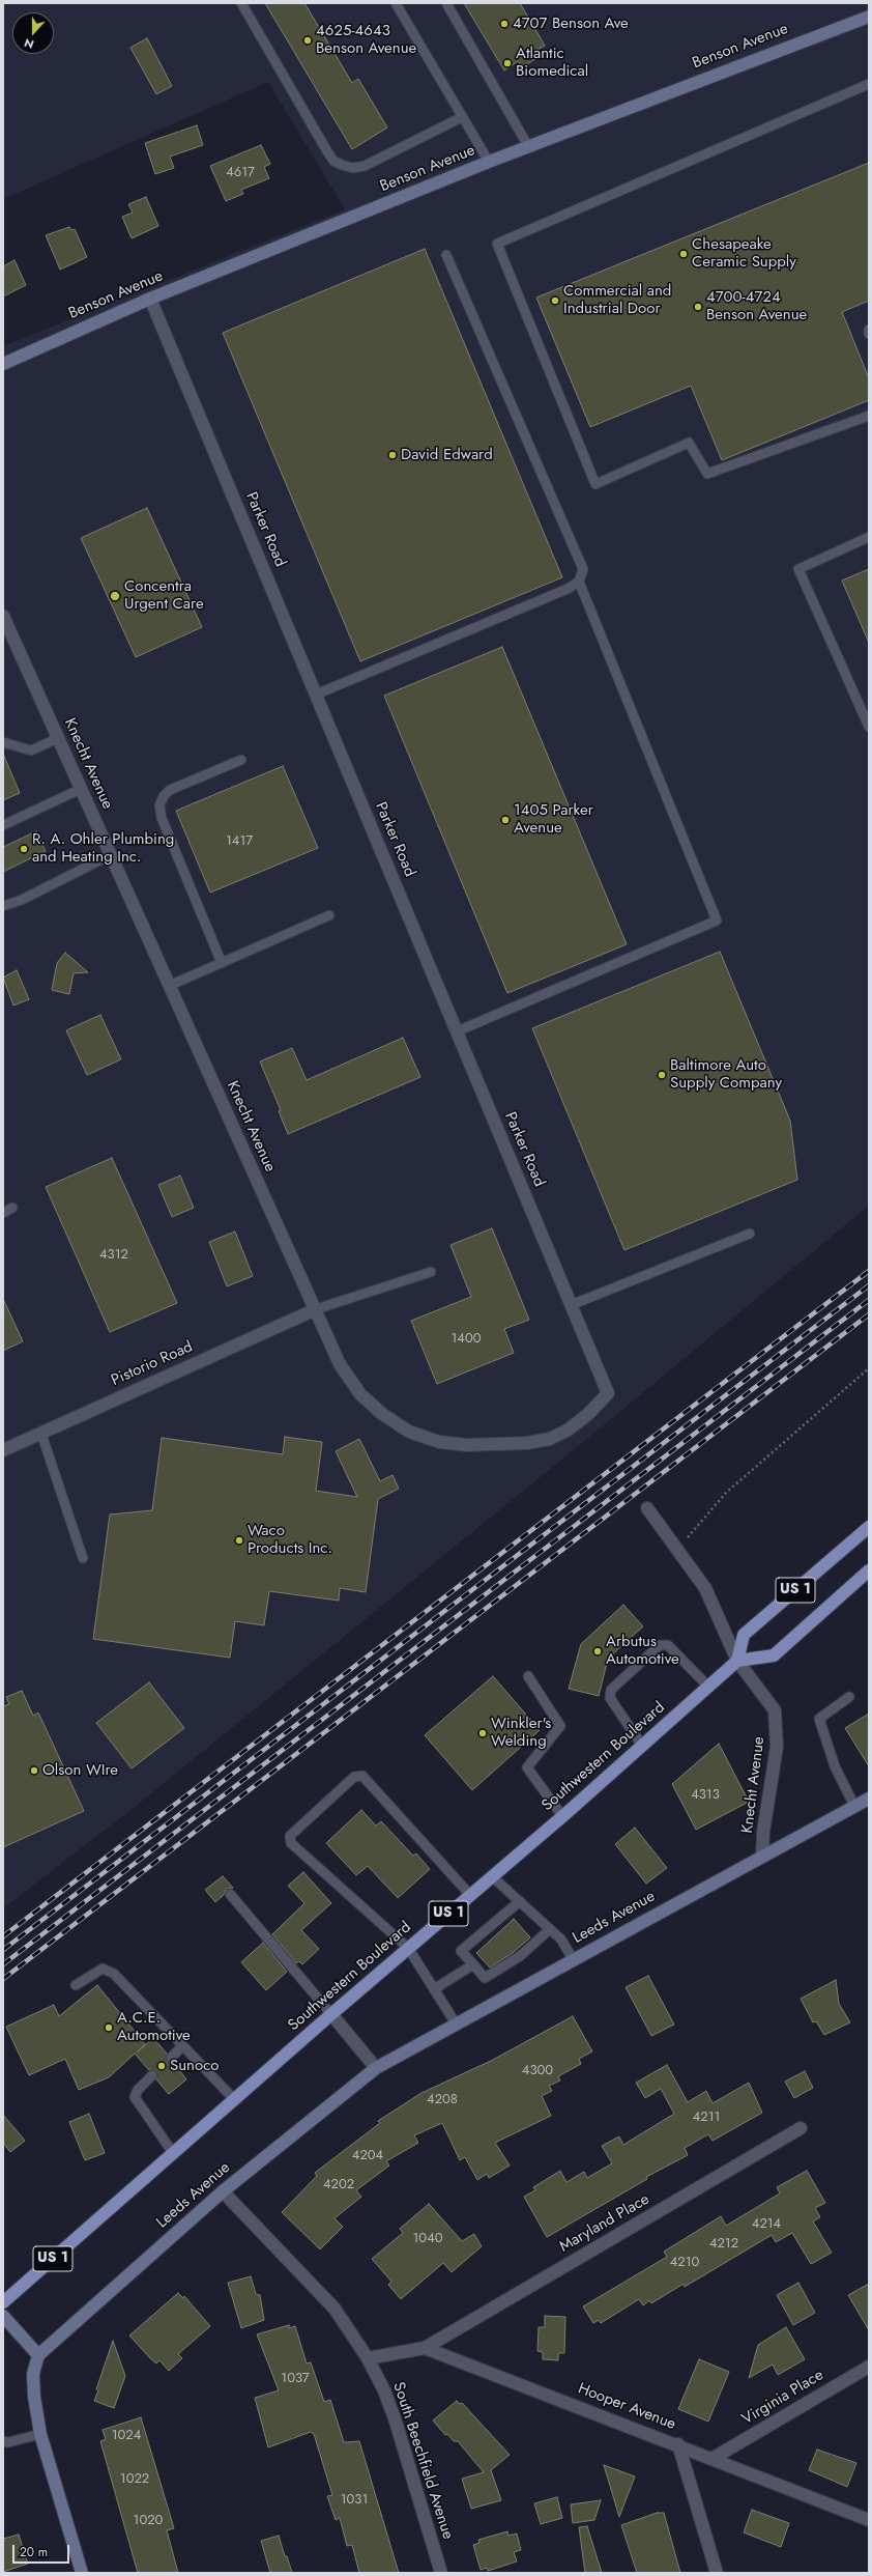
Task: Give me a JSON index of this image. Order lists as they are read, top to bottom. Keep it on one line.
{"streets":{"main road":["US 1","Southwestern Boulevard"],"street":["Benson Avenue","Parker Road","Knecht Avenue","Pistorio Road","Leeds Avenue","Maryland Place","Virginia Place","Hooper Avenue","South Beechfield Avenue"]},"crossings":[["Benson Avenue","Parker Road"],["Parker Road","Knecht Avenue"],["Knecht Avenue","Pistorio Road"],["Knecht Avenue","US 1"],["Knecht Avenue","Southwestern Boulevard"],["Knecht Avenue","Leeds Avenue"],["US 1","Southwestern Boulevard"],["Leeds Avenue","South Beechfield Avenue"],["Maryland Place","Hooper Avenue"],["Virginia Place","Hooper Avenue"]],"places":["4707 Benson Ave","4625-4643 Benson Avenue","Atlantic Biomedical","Chesapeake Ceramic Supply","Commercial and Industrial Door","4700-4724 Benson Avenue","David Edward","Concentra Urgent Care","1405 Parker Avenue","R. A. Ohler Plumbing and Heating Inc.","Baltimore Auto Supply Company","Waco Products Inc.","Arbutus Automotive","Winkler's Welding","Olson WIre","A.C.E. Automotive","Sunoco"],"house_numbers":["4617","1417","4312","1400","4313","4300","4208","4211","4204","4202","4214","1040","4212","4210","1037","1024","1022","1031","1020"],"scale_bar":"20 m","north":"bottom"}
